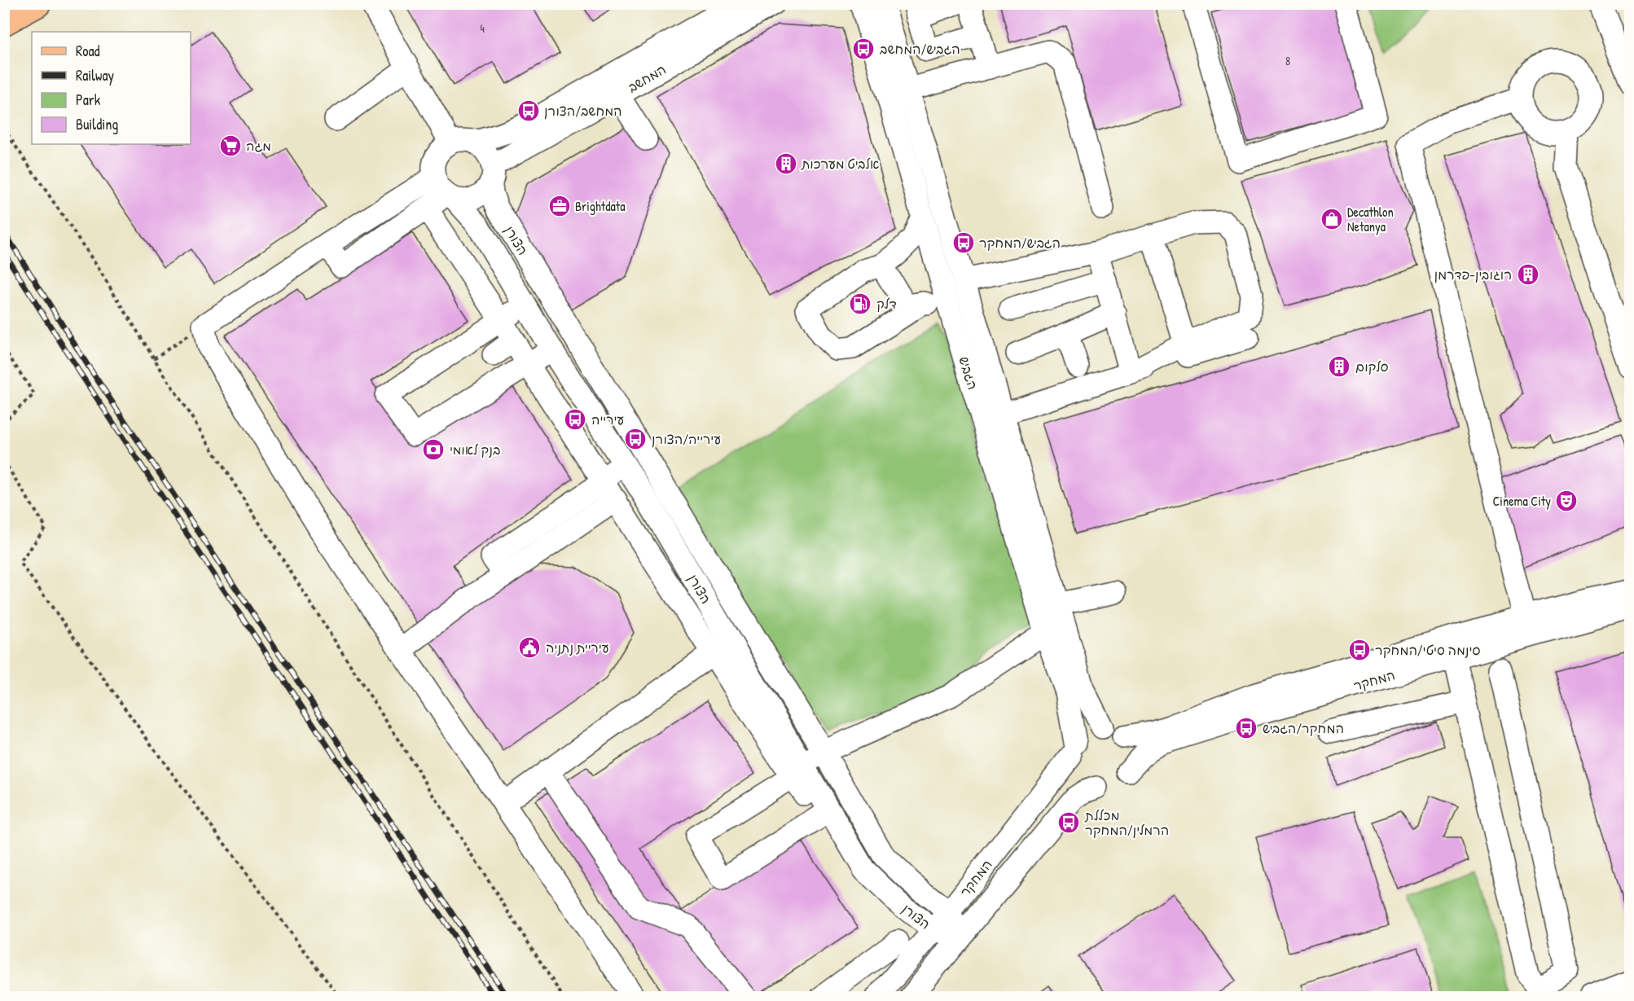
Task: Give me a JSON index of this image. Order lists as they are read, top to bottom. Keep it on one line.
{"streets":{"street":["המחשב","הצורן","הגביש","המחקר"]},"crossings":[["המחשב","הצורן"],["הצורן","המחקר"],["הגביש","המחקר"]],"places":{"bus stop":["הגביש/המחשב","המחשב/הצורן","הגביש/המחקר","עירייה","עירייה/הצורן","סינמה סיטי/המחקר","המחקר/הגביש","מכללת הרמלין/המחקר"],"supermarket":["מגה"],"building":["אלביט מערכות","רוגובין-פדרמן","סלקום"],"office":["Brightdata"],"shop":["Decathlon Netanya"],"fuel station":["דלק"],"bank":["בנק לאומי"],"theatre":["Cinema City"],"public building":["עיריית נתניה"]},"house_numbers":["4","8"],"legend":["Road","Railway","Park","Building"]}
